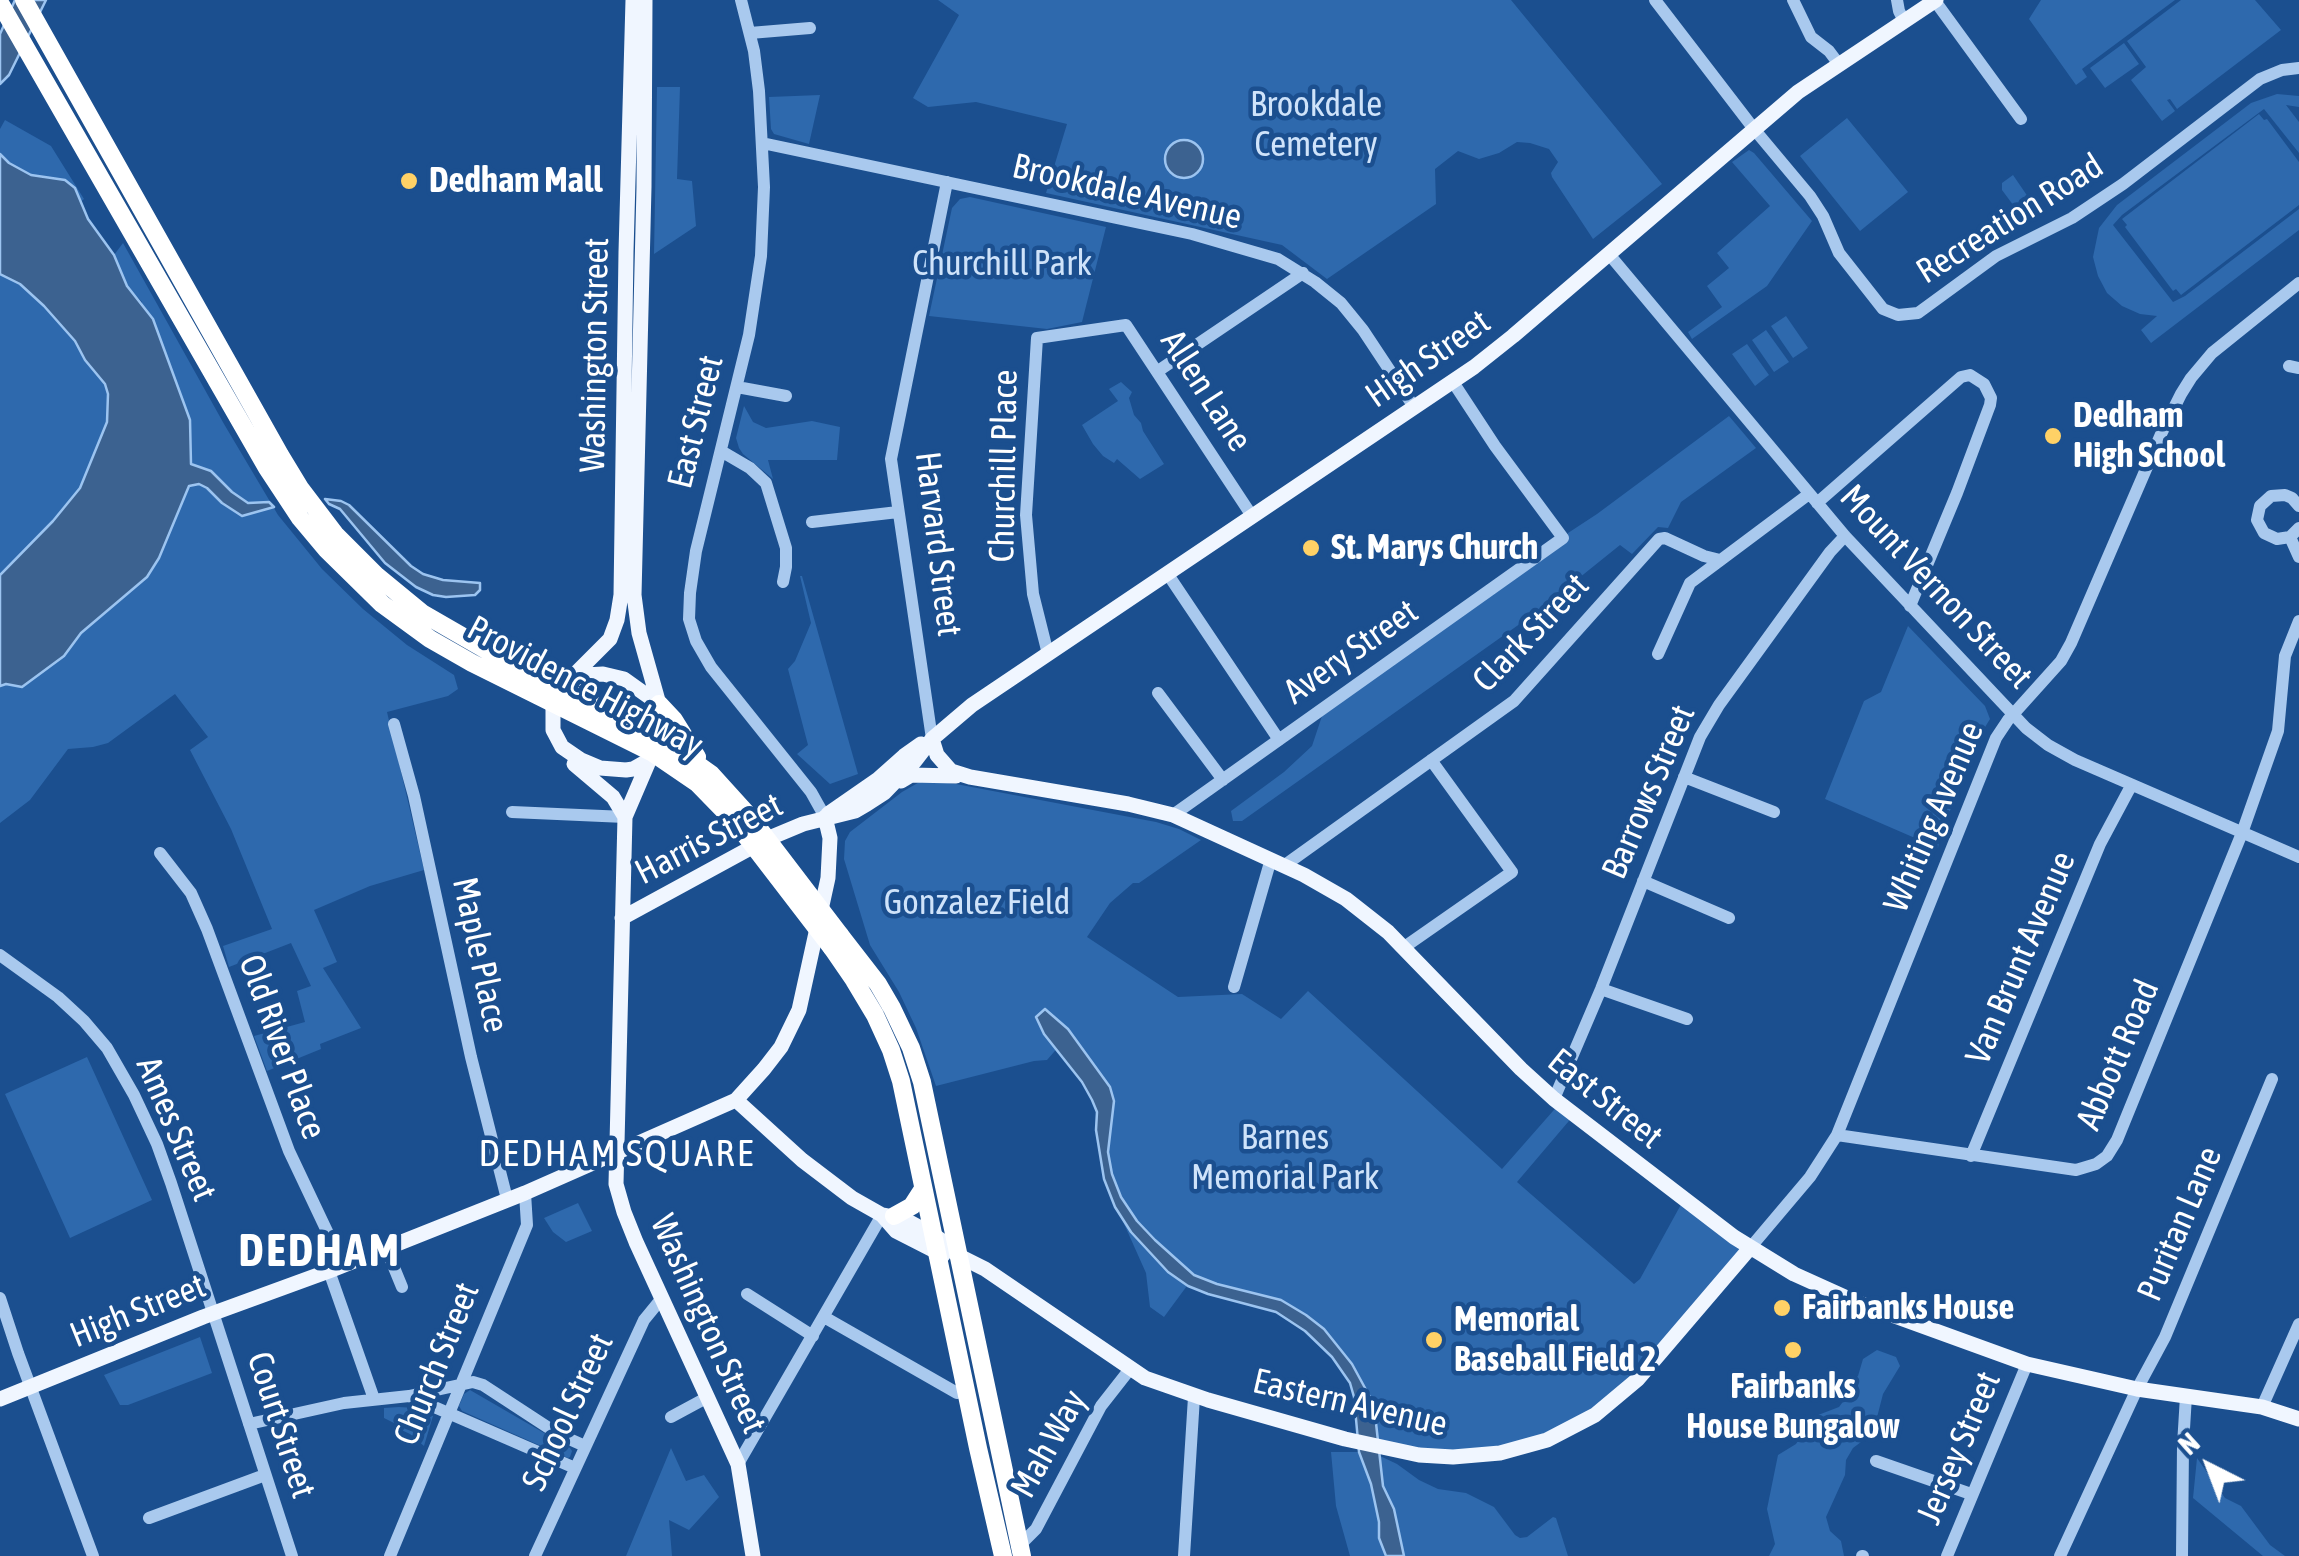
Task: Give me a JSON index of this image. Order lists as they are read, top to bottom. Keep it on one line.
{"streets":{"highway":["Providence Highway"],"main road":["Washington Street","High Street","East Street","Harris Street","Eastern Avenue"],"street":["Brookdale Avenue","Recreation Road","Allen Lane","Churchill Place","Harvard Street","Mount Vernon Street","Clark Street","Avery Street","Barrows Street","Whiting Avenue","Maple Place","Van Brunt Avenue","Old River Place","Abbott Road","Ames Street","Puritan Lane","Church Street","School Street","Court Street","Mah Way","Jersey Street"]},"crossings":[["Brookdale Avenue","High Street"],["Brookdale Avenue","East Street"],["Brookdale Avenue","Harvard Street"],["Recreation Road","High Street"],["Washington Street","High Street"],["Washington Street","Providence Highway"],["Washington Street","Harris Street"],["Washington Street","School Street"],["High Street","Allen Lane"],["High Street","East Street"],["High Street","Churchill Place"],["High Street","Harvard Street"],["High Street","Mount Vernon Street"],["High Street","Avery Street"],["High Street","Harris Street"],["High Street","Maple Place"],["High Street","Old River Place"],["High Street","Ames Street"],["High Street","Church Street"],["High Street","Eastern Avenue"],["High Street","Court Street"],["Allen Lane","Churchill Place"],["East Street","Clark Street"],["East Street","Avery Street"],["East Street","Barrows Street"],["East Street","Whiting Avenue"],["East Street","Harris Street"],["East Street","Puritan Lane"],["East Street","Eastern Avenue"],["East Street","Jersey Street"],["Mount Vernon Street","Barrows Street"],["Mount Vernon Street","Whiting Avenue"],["Mount Vernon Street","Van Brunt Avenue"],["Mount Vernon Street","Abbott Road"],["Providence Highway","Eastern Avenue"],["Providence Highway","Mah Way"],["Whiting Avenue","Abbott Road"],["Whiting Avenue","Eastern Avenue"],["Van Brunt Avenue","Abbott Road"],["Ames Street","Court Street"],["Eastern Avenue","Mah Way"]],"districts":["DEDHAM SQUARE","DEDHAM"],"parks":["Brookdale Cemetery","Churchill Park","Gonzalez Field","Barnes Memorial Park"],"places":["Dedham Mall","Dedham High School","St. Marys Church","Fairbanks House","Memorial Baseball Field 2","Fairbanks House Bungalow"],"north":"top left"}
